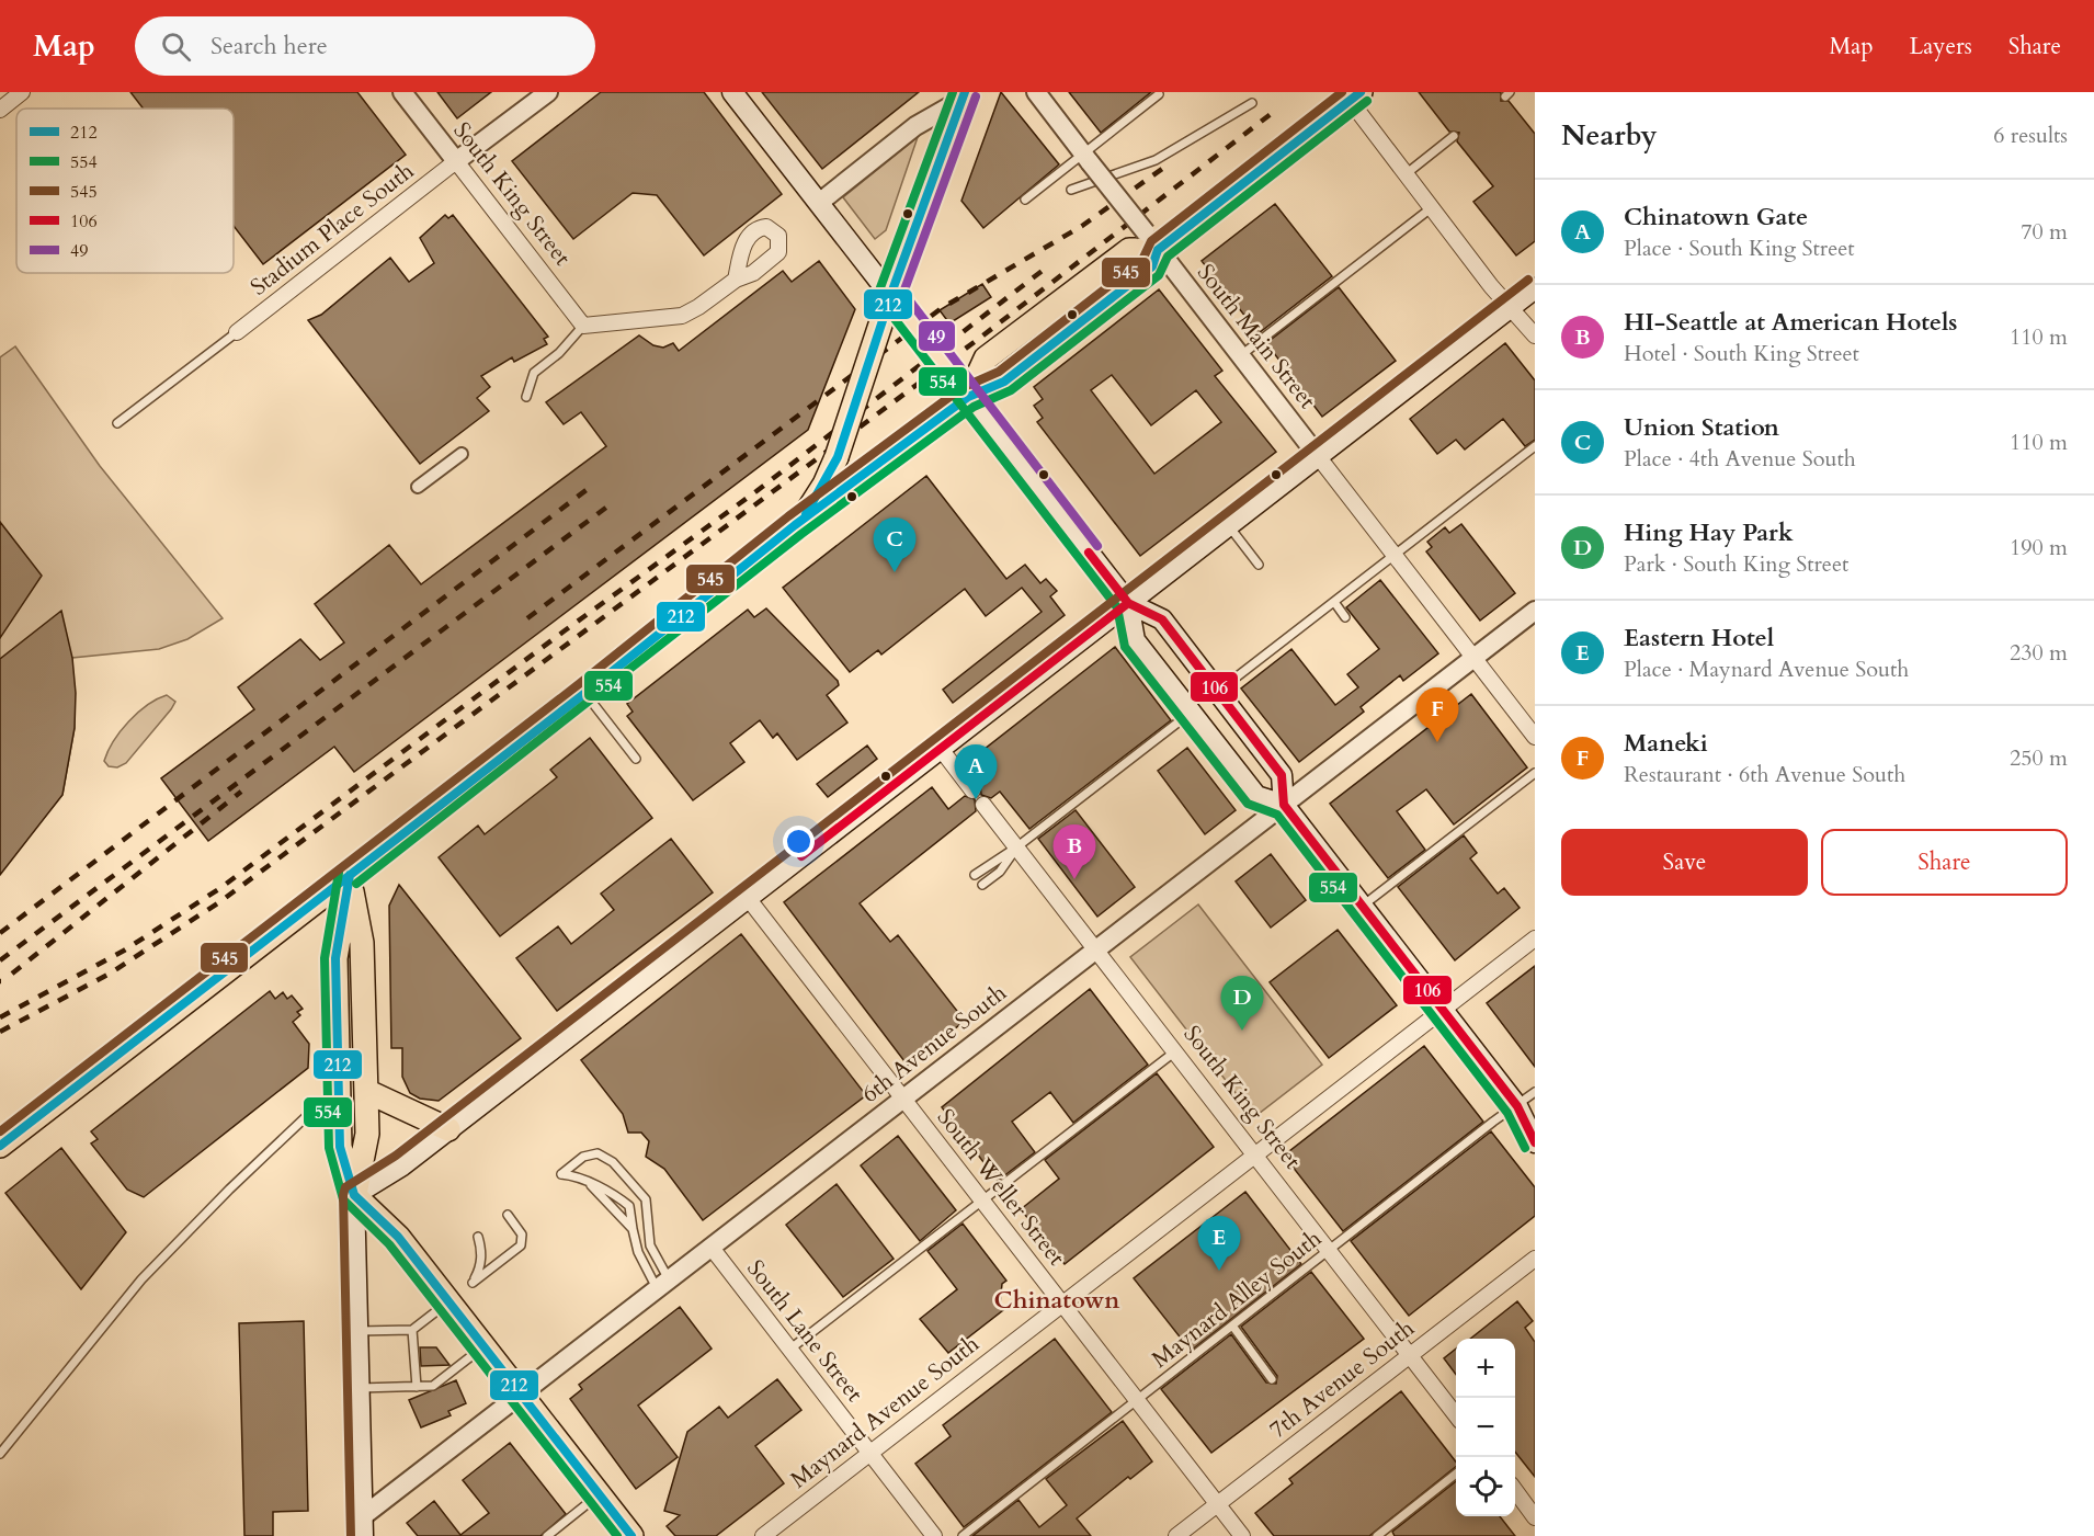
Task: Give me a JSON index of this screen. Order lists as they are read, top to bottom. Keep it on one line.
{"streets":{"street":["South King Street","Stadium Place South","South Main Street","6th Avenue South","South Weller Street","South Lane Street","7th Avenue South","Maynard Avenue South"],"lane":["Maynard Alley South"]},"crossings":[["South King Street","Stadium Place South"],["South King Street","6th Avenue South"],["South King Street","Maynard Alley South"],["South King Street","7th Avenue South"],["South King Street","Maynard Avenue South"],["South Main Street","6th Avenue South"],["6th Avenue South","South Weller Street"],["6th Avenue South","South Lane Street"],["South Weller Street","Maynard Alley South"],["South Weller Street","7th Avenue South"],["South Weller Street","Maynard Avenue South"],["South Lane Street","Maynard Avenue South"]],"districts":["Chinatown"],"lines":["transit line 212","transit line 554","transit line 545","transit line 49","transit line 106"],"legend":["212","554","545","106","49"],"page":{"header":"Map","search":"Search here","nav":["Map","Layers","Share"],"heading":["Nearby","6 results"],"list":[{"mark":"A","name":"Chinatown Gate","note":"Place · South King Street","value":"70 m"},{"mark":"B","name":"HI-Seattle at American Hotels","note":"Hotel · South King Street","value":"110 m"},{"mark":"C","name":"Union Station","note":"Place · 4th Avenue South","value":"110 m"},{"mark":"D","name":"Hing Hay Park","note":"Park · South King Street","value":"190 m"},{"mark":"E","name":"Eastern Hotel","note":"Place · Maynard Avenue South","value":"230 m"},{"mark":"F","name":"Maneki","note":"Restaurant · 6th Avenue South","value":"250 m"}],"pins":["C","F","A","B","D","E"],"buttons":["Save","Share"],"map_buttons":["+","−"]}}
